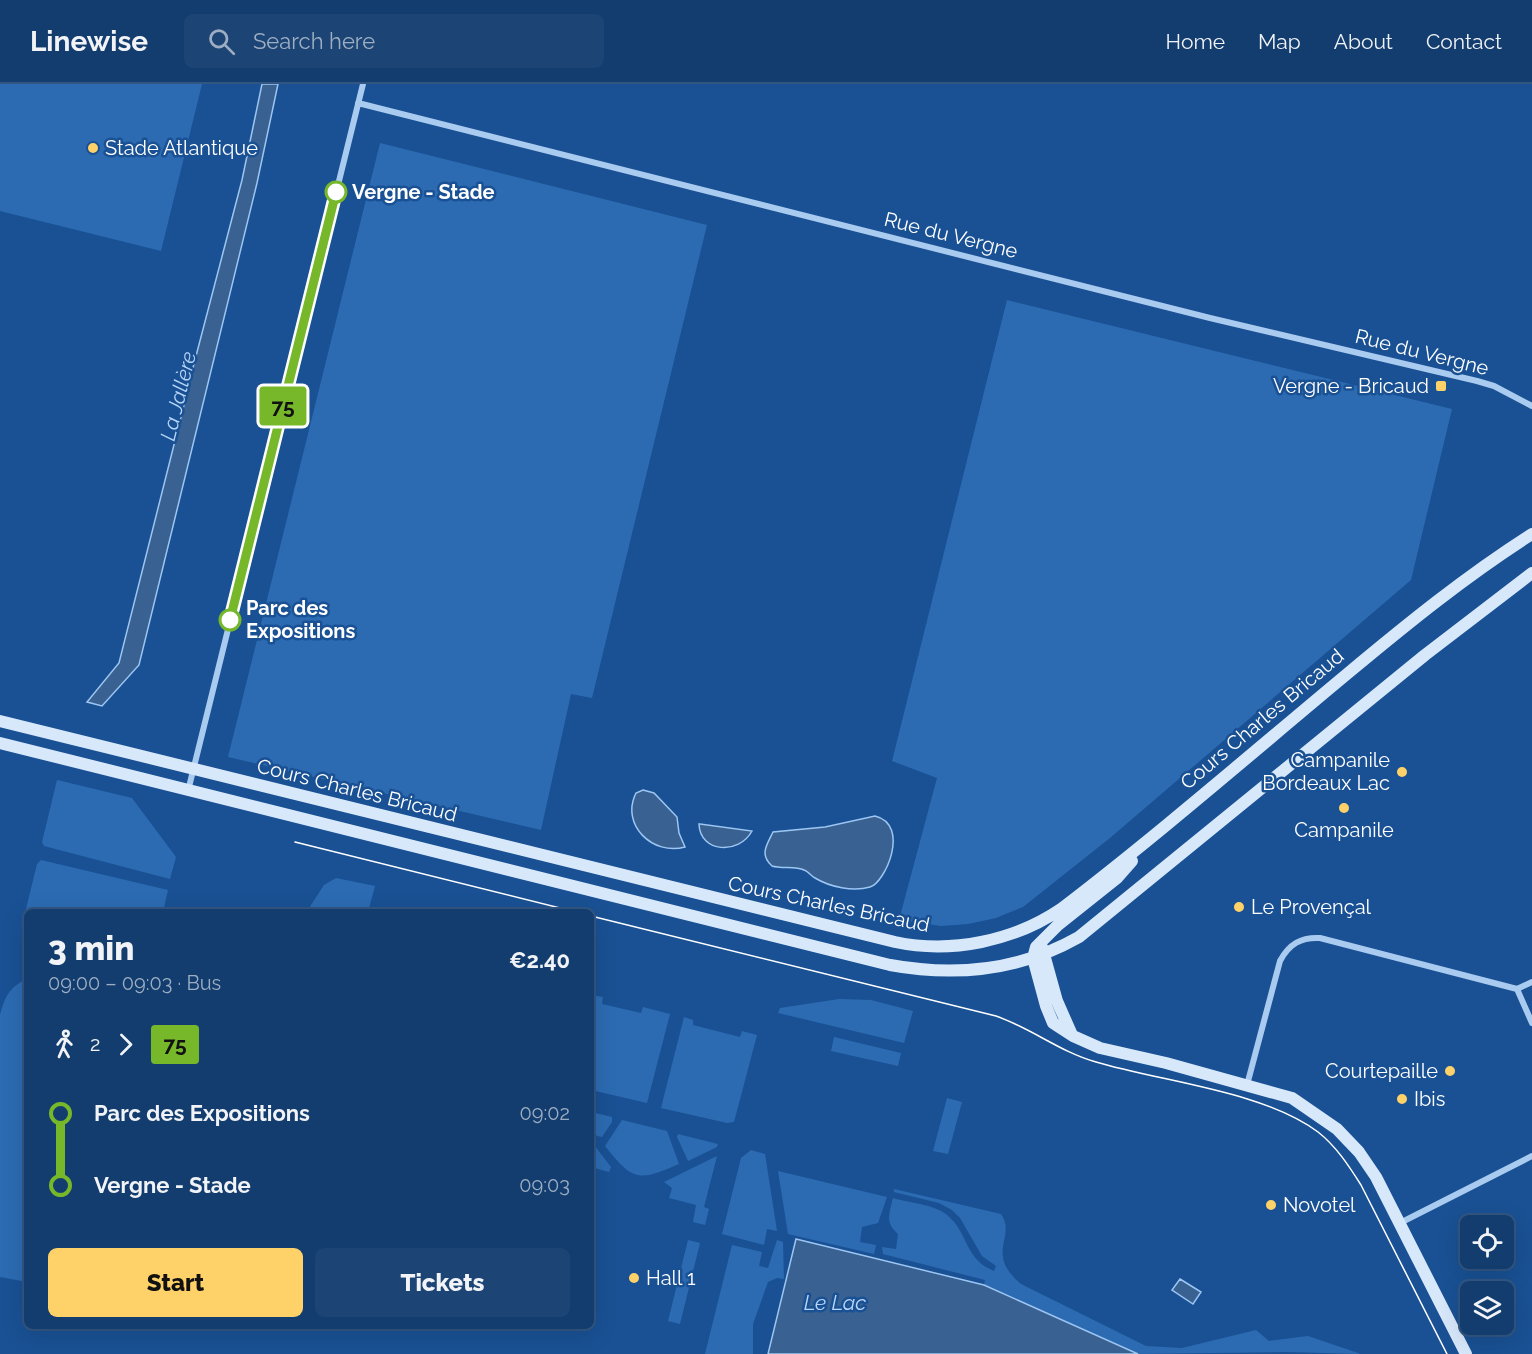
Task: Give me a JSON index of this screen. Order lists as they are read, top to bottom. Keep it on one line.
{"streets":{"main road":["Cours Charles Bricaud"],"street":["Rue du Vergne"]},"water":["La Jallère","Le Lac"],"places":{"other":["Stade Atlantique","Vergne - Stade","Parc des Expositions","Campanile Bordeaux Lac","Campanile","Le Provençal","Courtepaille","Ibis","Novotel","Hall 1"],"transit":["Vergne - Bricaud"]},"lines":["bus line 75"],"page":{"header":"Linewise","search":"Search here","nav":["Home","Map","About","Contact"],"on_map":"75","heading":["3 min","09:00 – 09:03 · Bus","€2.40"],"legs":["2","75"],"list":[{"name":"Parc des Expositions","value":"09:02"},{"name":"Vergne - Stade","value":"09:03"}],"buttons":["Start","Tickets"]}}
